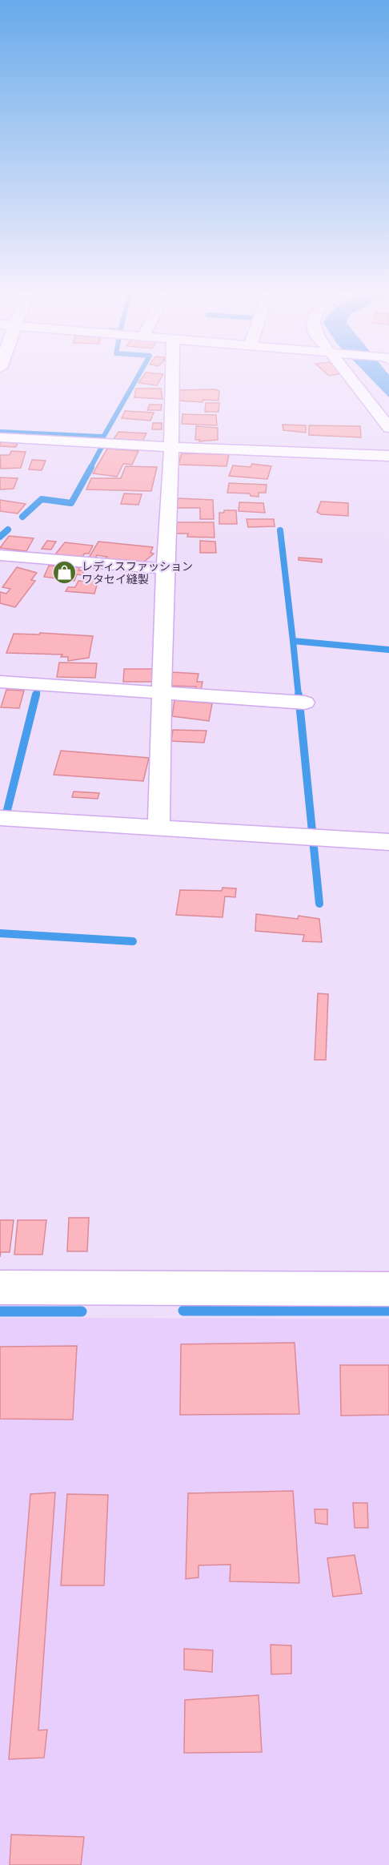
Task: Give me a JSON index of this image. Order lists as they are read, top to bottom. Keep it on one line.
{"places":{"shop":["レディスファッション ワタセイ縫製"]}}
